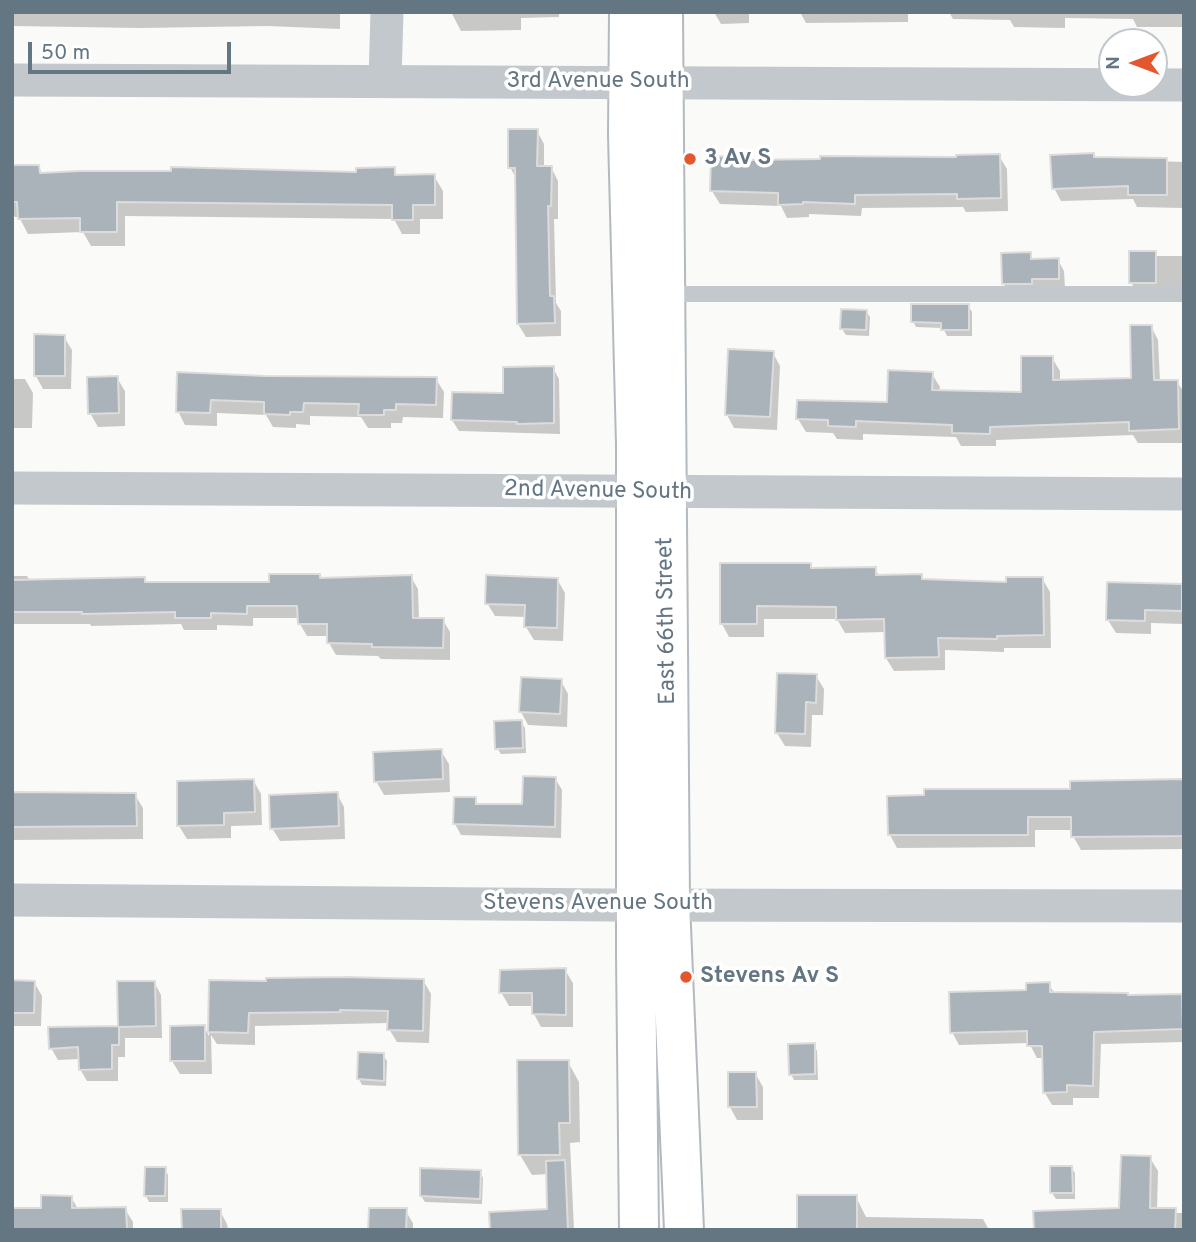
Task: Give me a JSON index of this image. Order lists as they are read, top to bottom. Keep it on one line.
{"streets":{"main road":["East 66th Street"],"street":["3rd Avenue South","2nd Avenue South","Stevens Avenue South"]},"crossings":[["3rd Avenue South","East 66th Street"],["2nd Avenue South","East 66th Street"],["East 66th Street","Stevens Avenue South"]],"places":["3 Av S","Stevens Av S"],"scale_bar":"50 m","north":"left"}
